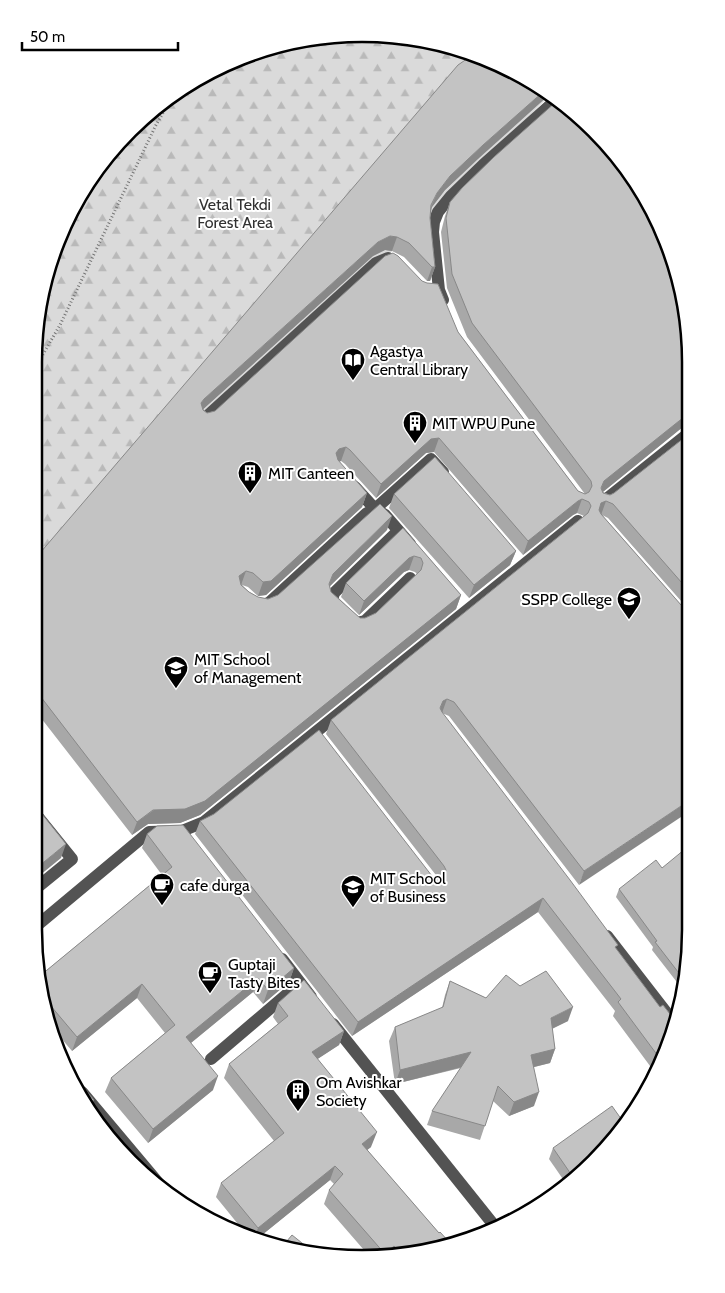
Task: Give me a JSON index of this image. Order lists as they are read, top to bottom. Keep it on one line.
{"parks":["Vetal Tekdi Forest Area"],"places":{"library":["Agastya Central Library"],"building":["MIT WPU Pune","MIT Canteen","Om Avishkar Society"],"school or university":["SSPP College","MIT School of Management","MIT School of Business"],"cafe":["cafe durga","Guptaji Tasty Bites"]},"scale_bar":"50 m"}
